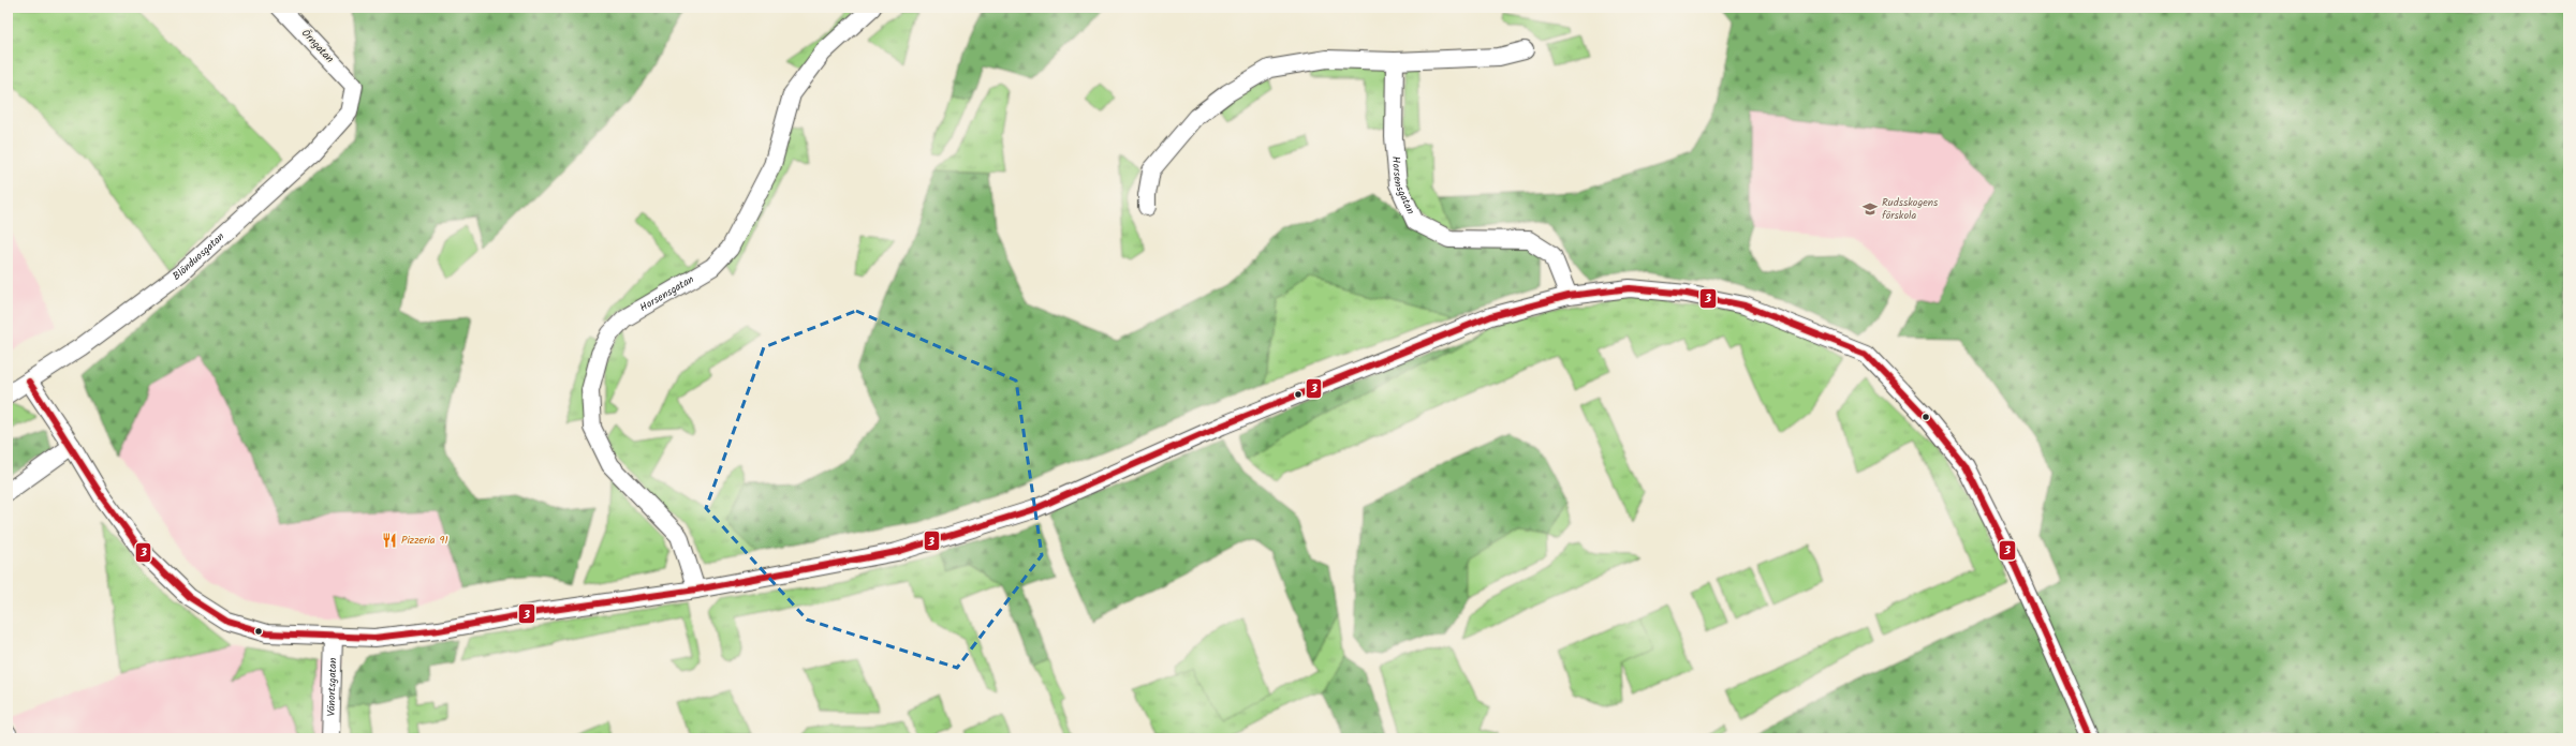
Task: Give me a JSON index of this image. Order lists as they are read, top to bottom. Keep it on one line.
{"streets":{"street":["Örngatan","Horsensgatan","Blönduosgatan","Vänortsgatan"]},"crossings":[["Örngatan","Blönduosgatan"]],"places":{"school or university":["Rudsskogens förskola"],"restaurant":["Pizzeria 91"]},"lines":["transit line 3"]}
